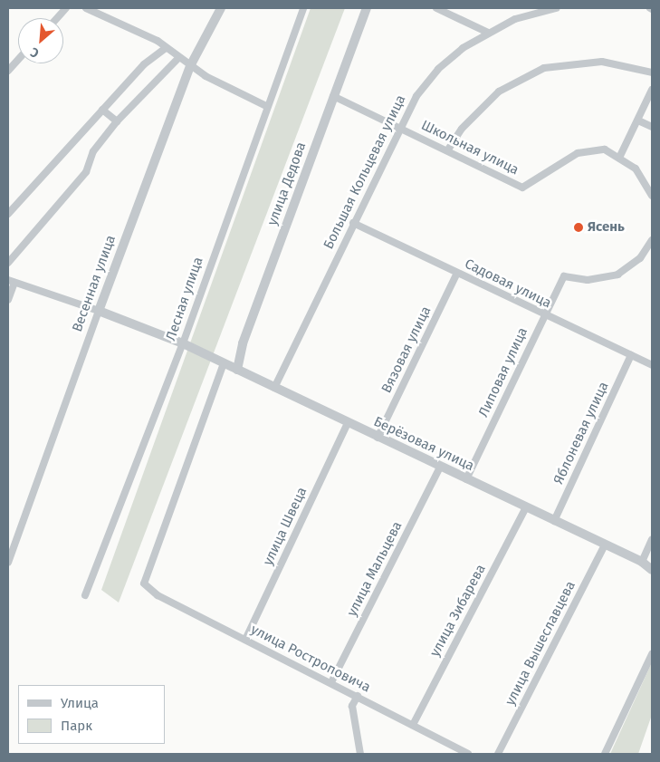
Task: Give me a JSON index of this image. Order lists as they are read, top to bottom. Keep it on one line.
{"streets":{"street":["Школьная улица","Большая Кольцевая улица","улица Дедова","Весенная улица","Садовая улица","Лесная улица","Вязовая улица","Липовая улица","Яблоневая улица","Берёзовая улица","улица Швеца","улица Мальцева","улица Зибарева","улица Вышеславцева","улица Ростроповича"]},"crossings":[["Школьная улица","Большая Кольцевая улица"],["Школьная улица","улица Дедова"],["Большая Кольцевая улица","Садовая улица"],["Большая Кольцевая улица","Берёзовая улица"],["улица Дедова","Берёзовая улица"],["Весенная улица","Берёзовая улица"],["Садовая улица","Вязовая улица"],["Садовая улица","Липовая улица"],["Садовая улица","Яблоневая улица"],["Лесная улица","Берёзовая улица"],["Вязовая улица","Берёзовая улица"],["Липовая улица","Берёзовая улица"],["Яблоневая улица","Берёзовая улица"],["Берёзовая улица","улица Швеца"],["Берёзовая улица","улица Мальцева"],["Берёзовая улица","улица Зибарева"],["Берёзовая улица","улица Вышеславцева"],["Берёзовая улица","улица Ростроповича"],["улица Швеца","улица Ростроповича"],["улица Мальцева","улица Ростроповича"],["улица Зибарева","улица Ростроповича"]],"places":["Ясень"],"legend":["Улица","Парк"],"north":"bottom left"}
